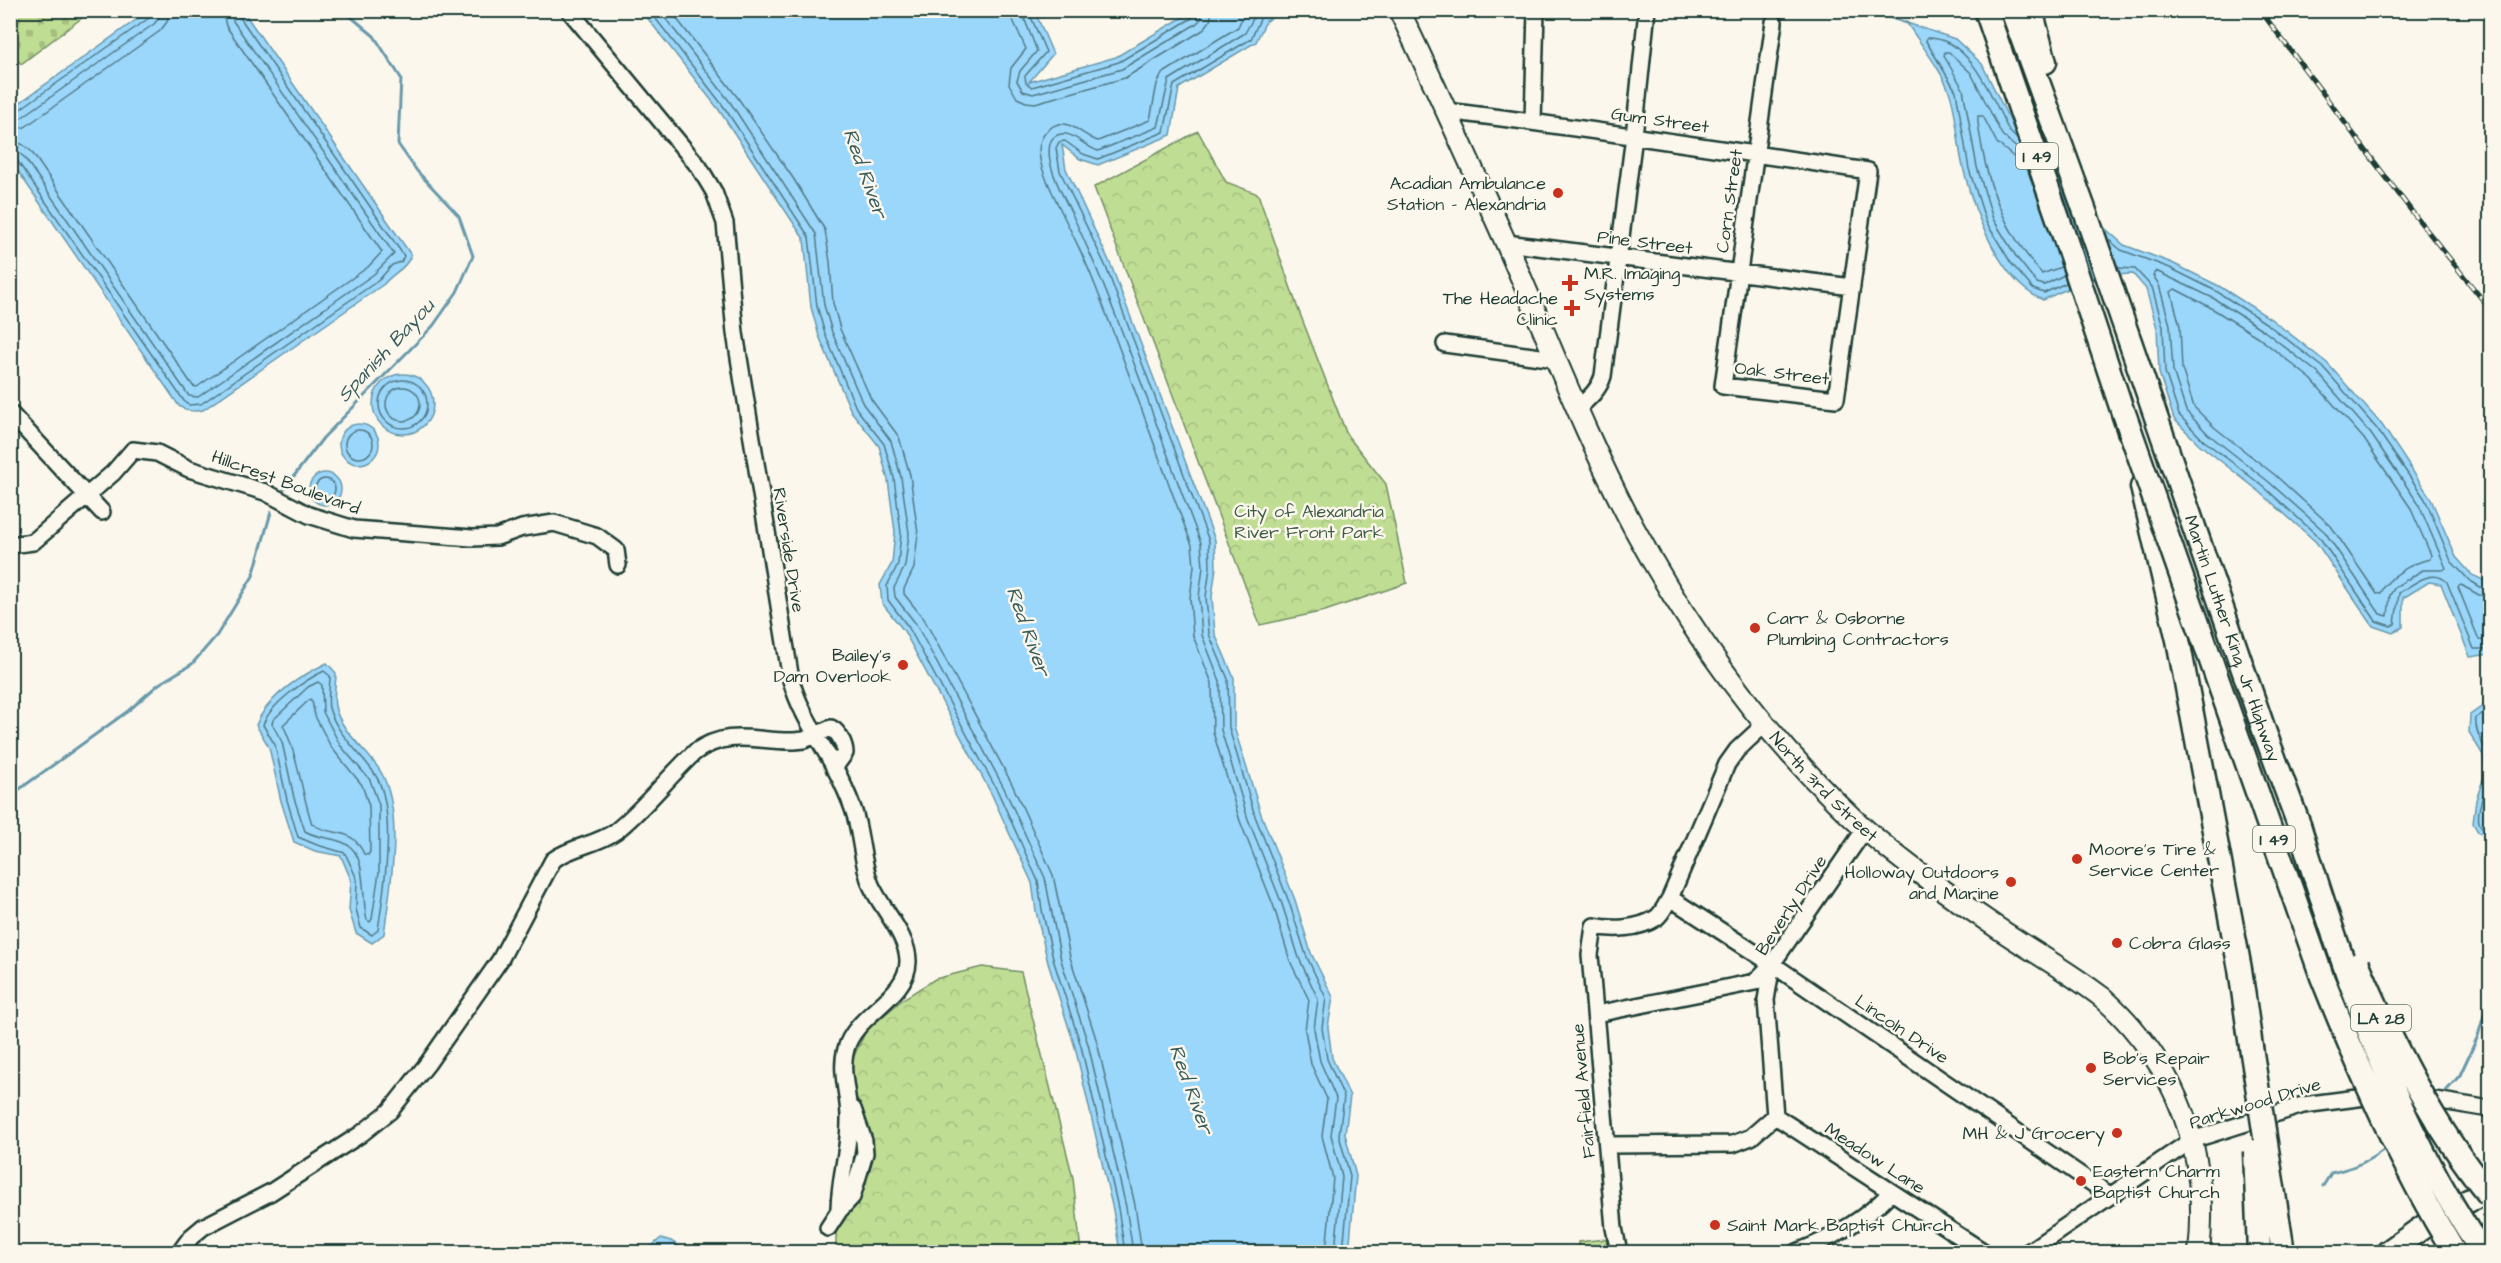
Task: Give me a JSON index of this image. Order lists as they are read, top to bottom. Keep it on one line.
{"streets":{"highway":["I 49","Martin Luther King, Jr Highway","LA 28"],"main road":["North 3rd Street"],"street":["Gum Street","Corn Street","Pine Street","Oak Street","Hillcrest Boulevard","Riverside Drive","Beverly Drive","Lincoln Drive","Fairfield Avenue","Parkwood Drive","Meadow Lane"]},"crossings":[["Gum Street","Corn Street"],["Gum Street","Pine Street"],["Gum Street","Oak Street"],["Gum Street","North 3rd Street"],["Corn Street","Pine Street"],["Corn Street","Oak Street"],["Pine Street","Oak Street"],["Pine Street","North 3rd Street"],["Martin Luther King, Jr Highway","LA 28"],["North 3rd Street","Beverly Drive"],["North 3rd Street","Parkwood Drive"],["Beverly Drive","Lincoln Drive"],["Beverly Drive","Meadow Lane"],["Lincoln Drive","Fairfield Avenue"],["Lincoln Drive","Parkwood Drive"]],"water":["Red River","Spanish Bayou"],"parks":["City of Alexandria River Front Park"],"places":{"other":["Acadian Ambulance Station - Alexandria","Carr & Osborne Plumbing Contractors","Bailey's Dam Overlook","Moore's Tire & Service Center","Holloway Outdoors and Marine","Cobra Glass","Bob's Repair Services","MH & J Grocery","Eastern Charm Baptist Church","Saint Mark Baptist Church"],"health":["M.R. Imaging Systems","The Headache Clinic"]}}
